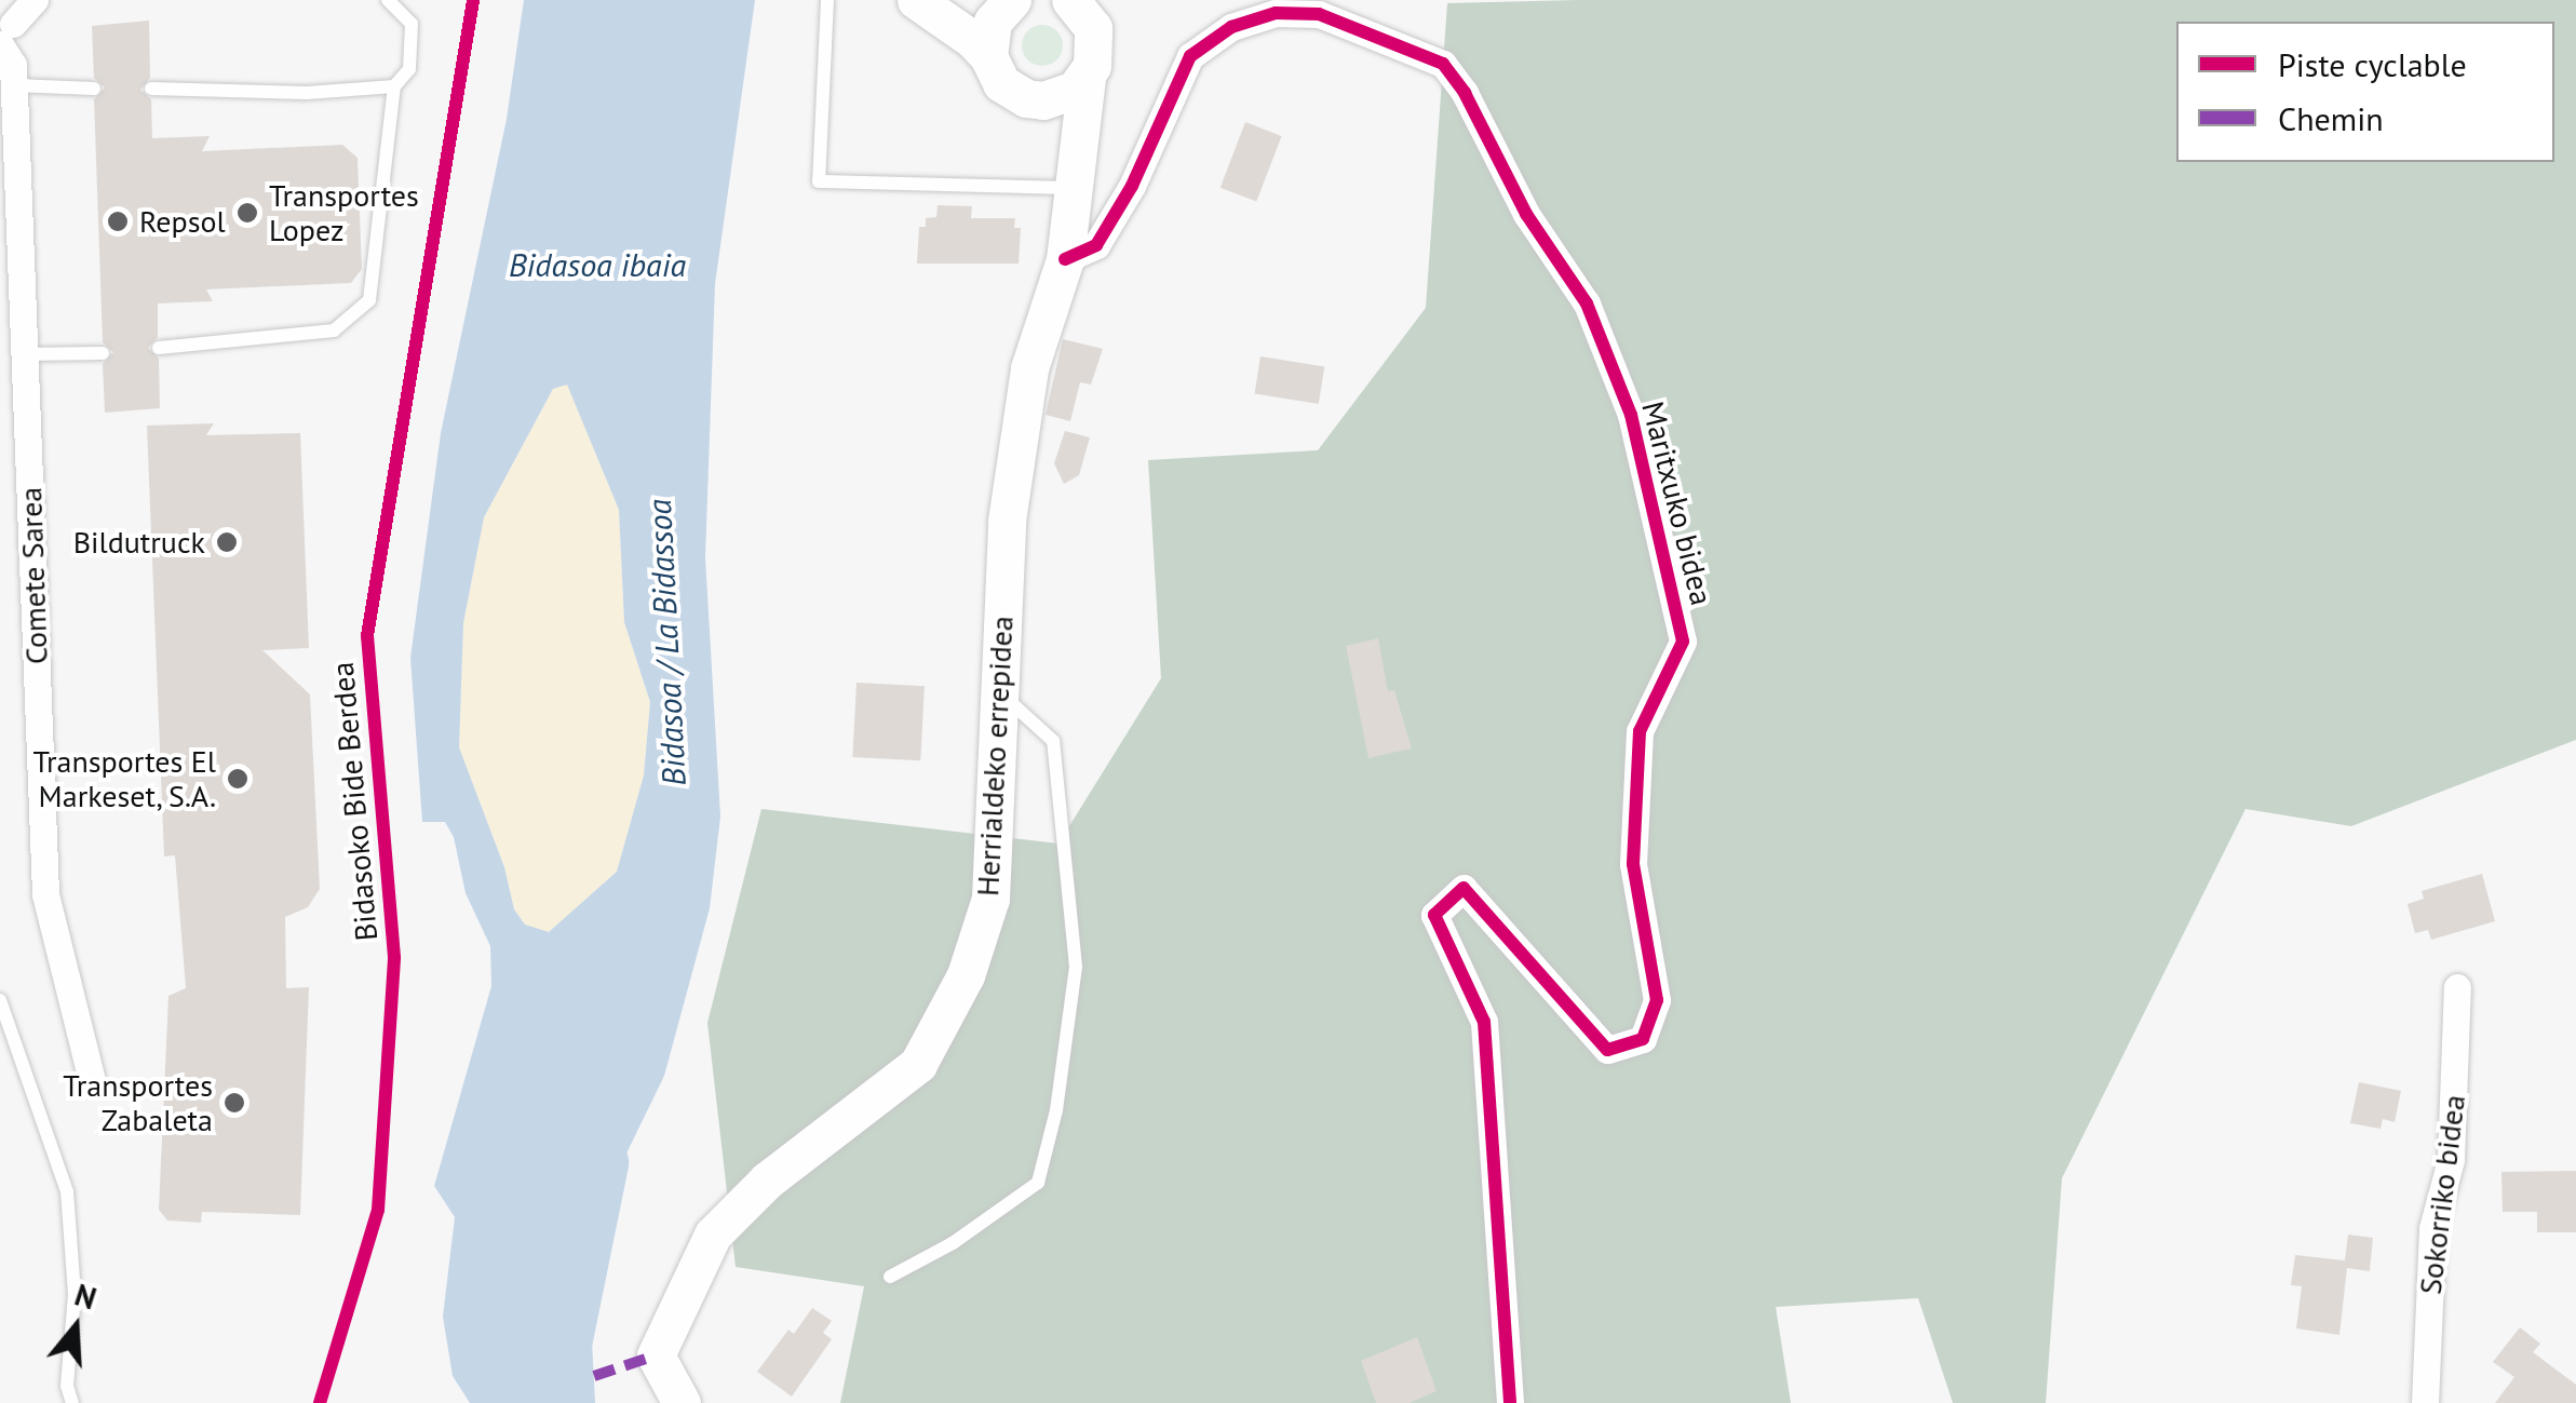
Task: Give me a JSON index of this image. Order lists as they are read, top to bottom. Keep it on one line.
{"streets":{"street":["Maritxuko bidea","Comete Sarea","Herrialdeko errepidea","Sokorriko bidea"],"cycle path":["Bidasoko Bide Berdea"]},"crossings":[["Maritxuko bidea","Herrialdeko errepidea"]],"water":["Bidasoa ibaia","Bidasoa / La Bidassoa"],"places":["Transportes Lopez","Repsol","Bildutruck","Transportes El Markeset, S.A.","Transportes Zabaleta"],"legend":["Piste cyclable","Chemin"],"north":"top"}
